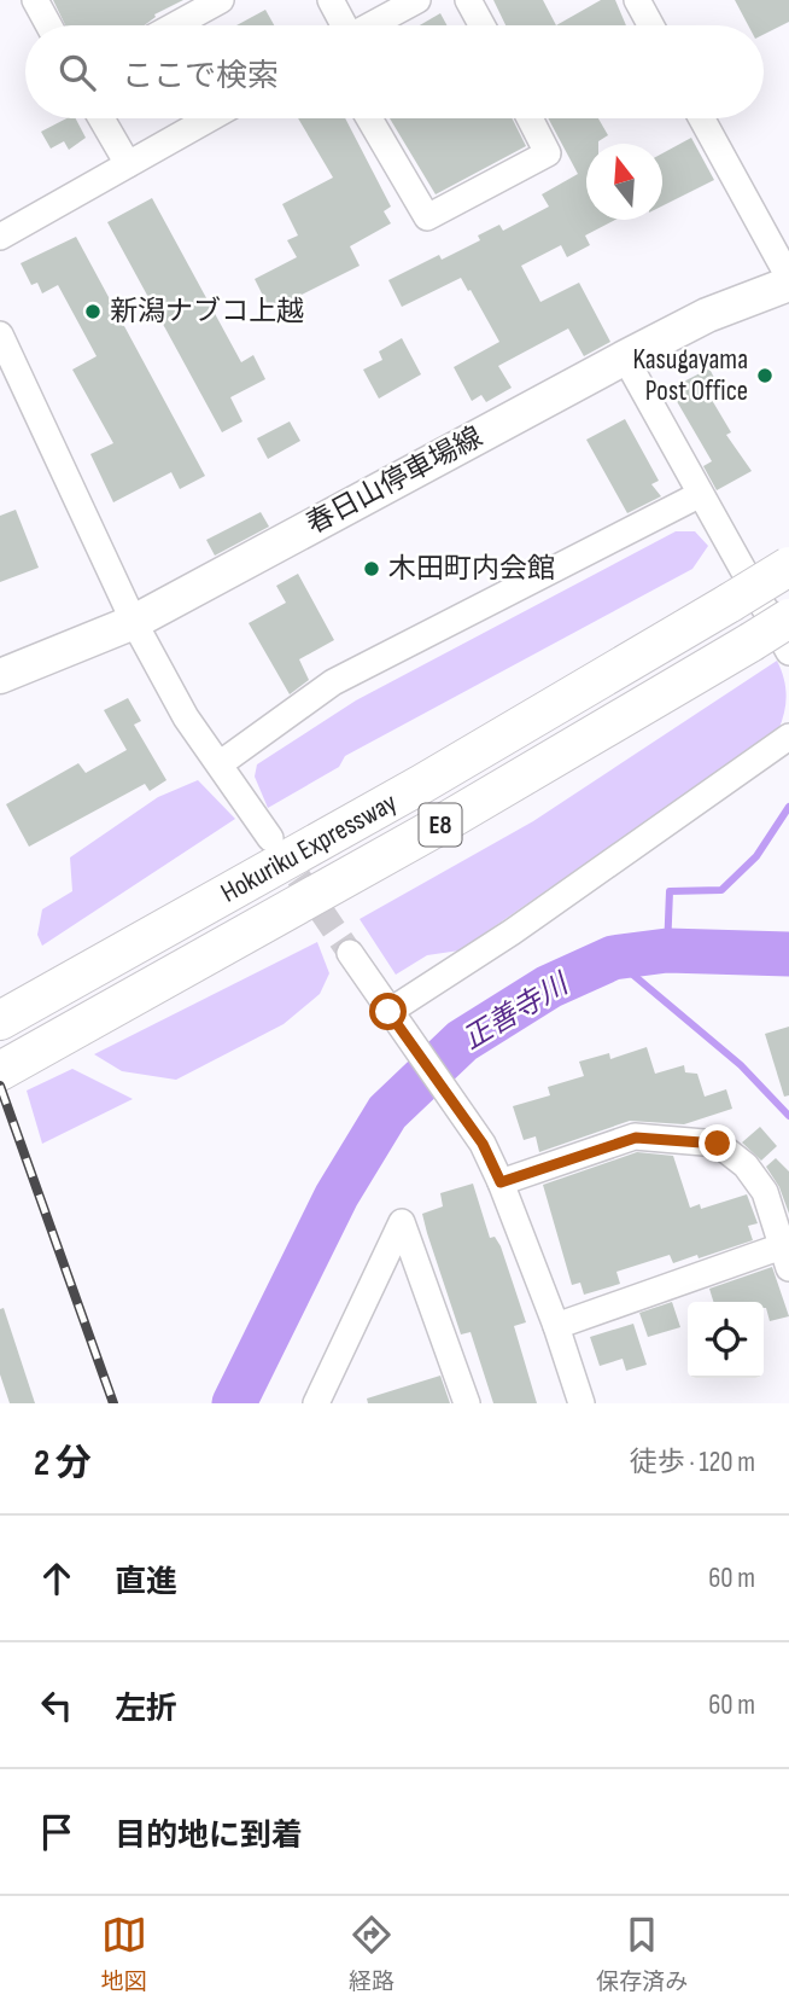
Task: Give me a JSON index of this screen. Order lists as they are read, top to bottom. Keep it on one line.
{"streets":{"highway":["E8","Hokuriku Expressway"],"main road":["春日山停車場線"]},"water":["正善寺川"],"places":["新潟ナブコ上越","Kasugayama Post Office","木田町内会館"],"north":"top","page":{"search":"ここで検索","heading":["2 分","徒歩 · 120 m"],"list":[["直進","60 m"],["左折","60 m"],"目的地に到着"],"nav":["地図","経路","保存済み"]}}
